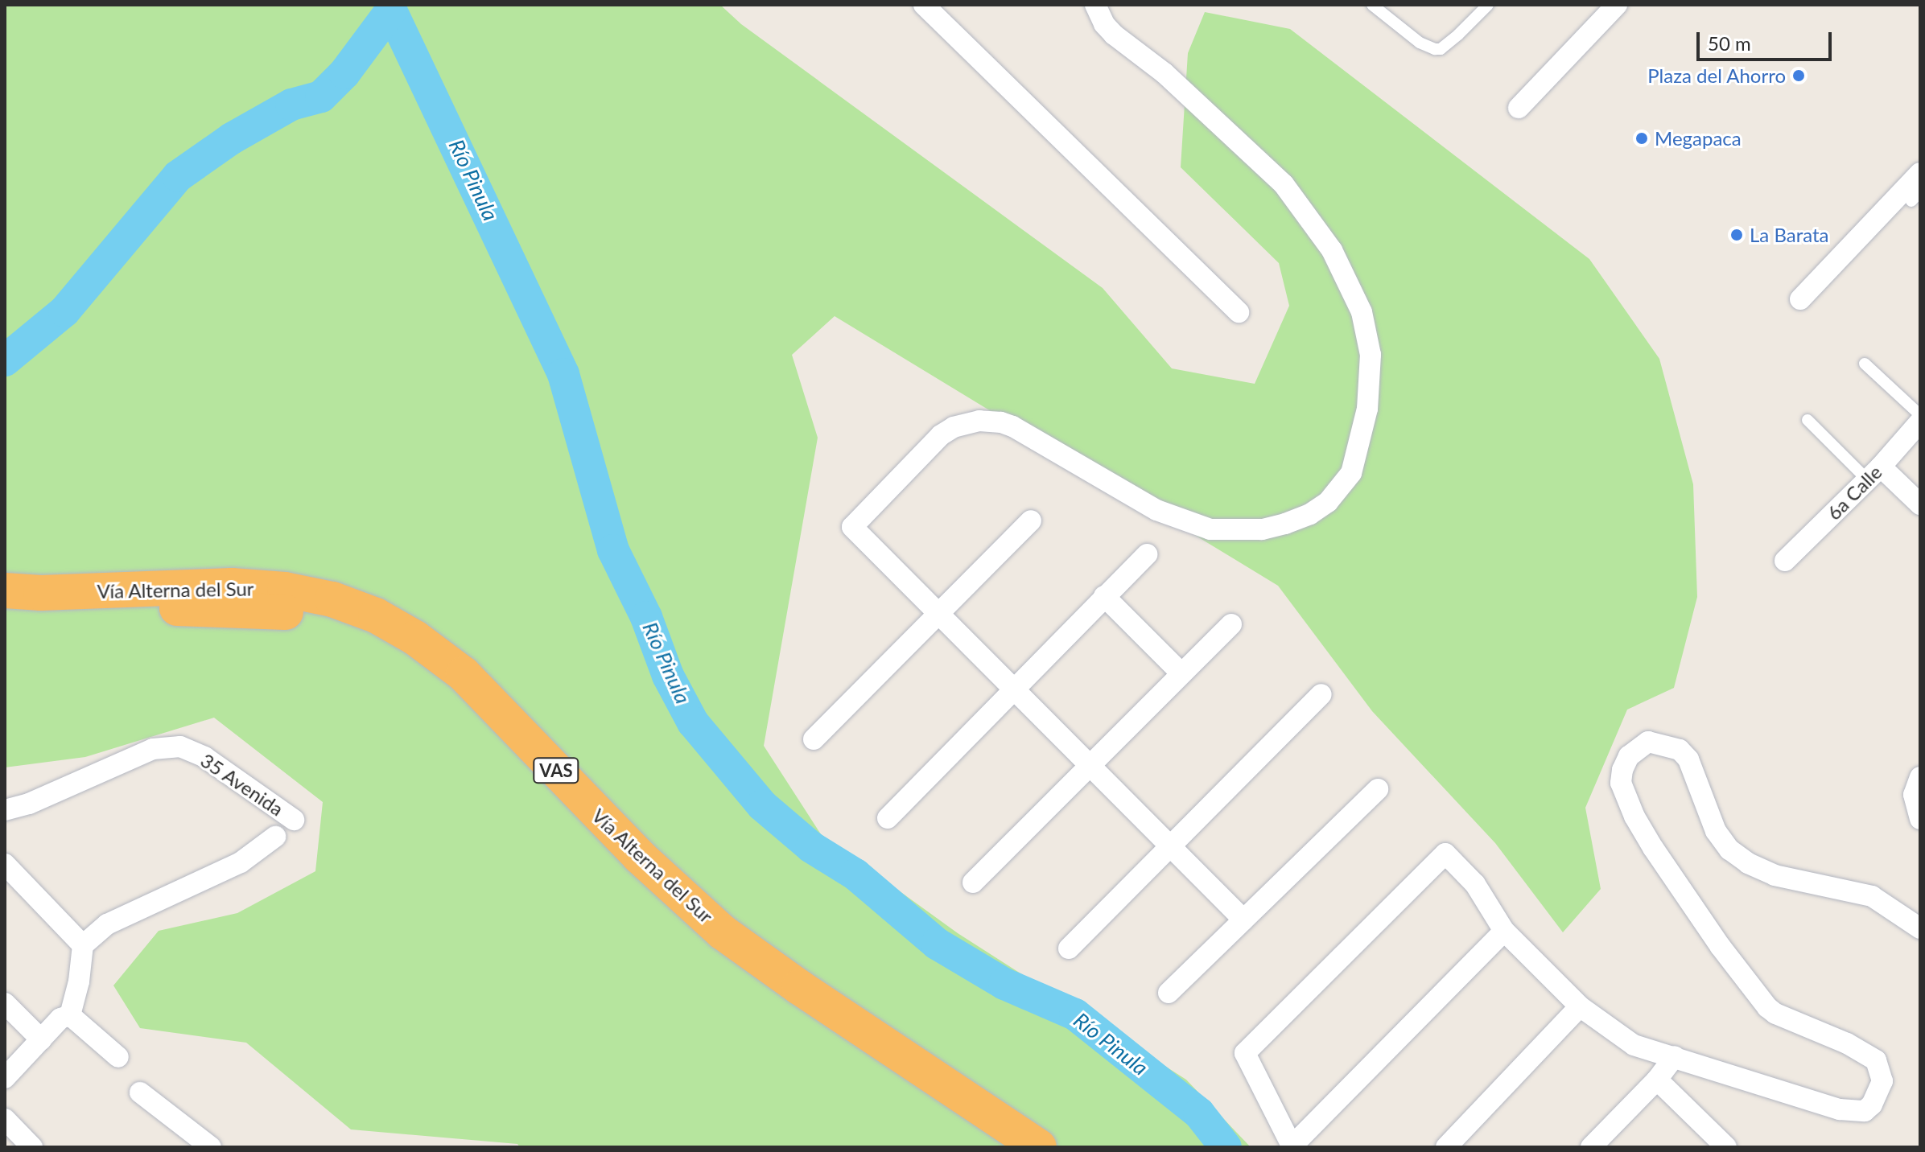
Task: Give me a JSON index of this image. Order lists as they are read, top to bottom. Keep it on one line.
{"streets":{"highway":["Vía Alterna del Sur","VAS"],"street":["6a Calle","35 Avenida"]},"water":["Río Pinula"],"places":["Plaza del Ahorro","Megapaca","La Barata"],"scale_bar":"50 m"}
